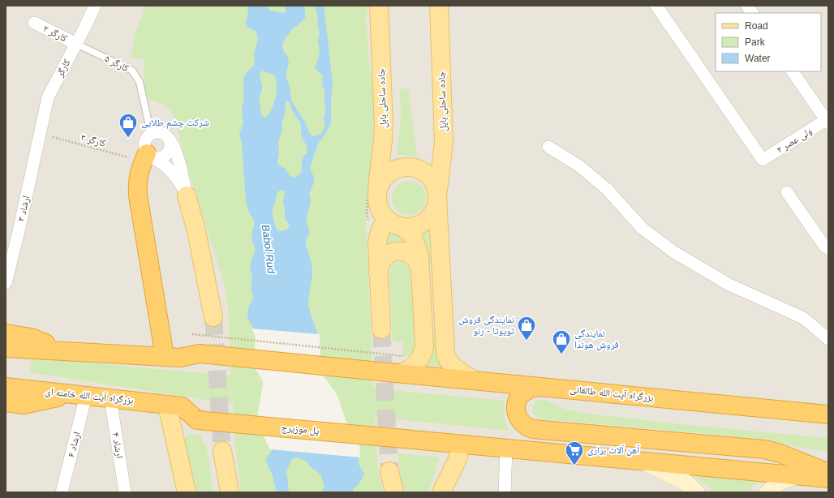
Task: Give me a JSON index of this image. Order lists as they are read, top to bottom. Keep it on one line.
{"streets":{"highway":["بزرگراه آیت الله طالقانی","بزرگراه آیت الله خامنه ای","پل موزیرج"],"main road":["جاده ساحلی بابل","جاده ساحلی بایل"],"street":["کارگر ۲","کارگر","ولی عصر ۲","ارشاد ۳","ارشاد ۶","ارشاد ۴"],"lane":["کارگر ۵"],"path":["کارگر ۳"]},"crossings":[["کارگر ۲","کارگر ۵"],["کارگر ۲","کارگر"],["کارگر ۵","کارگر"],["کارگر ۵","کارگر ۳"],["کارگر","کارگر ۳"],["کارگر","ارشاد ۳"],["جاده ساحلی بابل","جاده ساحلی بایل"],["کارگر ۳","ارشاد ۳"],["بزرگراه آیت الله خامنه ای","پل موزیرج"],["بزرگراه آیت الله خامنه ای","ارشاد ۶"],["بزرگراه آیت الله خامنه ای","ارشاد ۴"]],"water":["Babol Rud"],"places":{"shop":["شرکت چشم طلایی","نمایندگی فروش تویوتا - رنو","نمایندگی فروش هوندا"],"supermarket":["آهن آلات براری"]},"legend":["Road","Park","Water"]}
